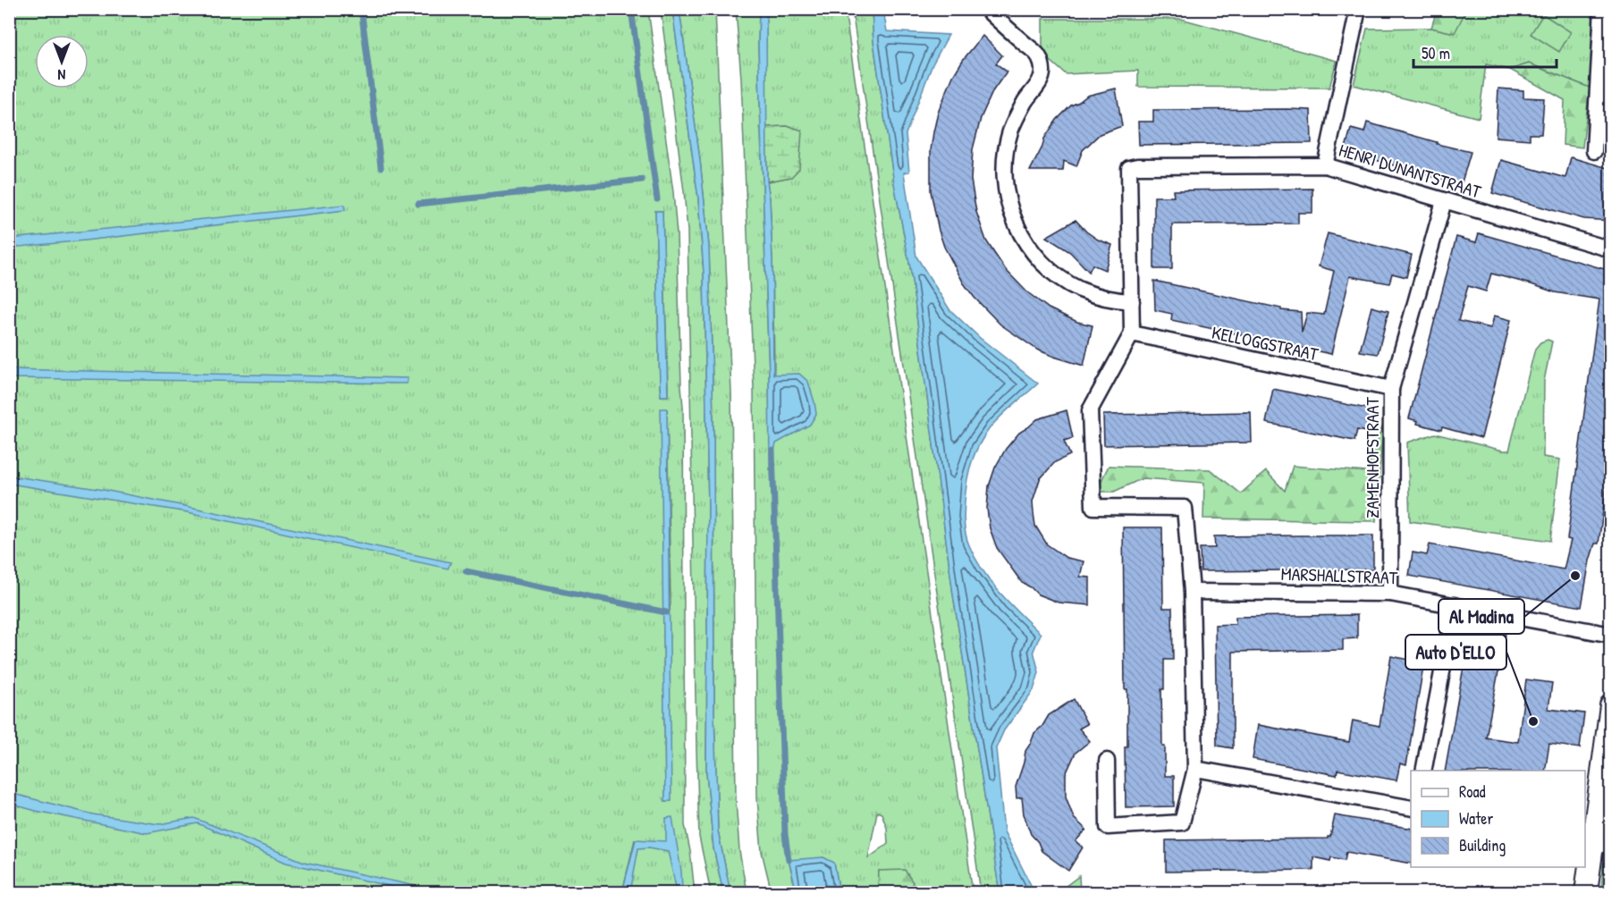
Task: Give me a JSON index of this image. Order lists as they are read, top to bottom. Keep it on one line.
{"streets":{"street":["HENRI DUNANTSTRAAT","KELLOGGSTRAAT","ZAMENHOFSTRAAT","MARSHALLSTRAAT"]},"crossings":[["HENRI DUNANTSTRAAT","ZAMENHOFSTRAAT"],["KELLOGGSTRAAT","ZAMENHOFSTRAAT"],["ZAMENHOFSTRAAT","MARSHALLSTRAAT"]],"places":["Al Madina","Auto D'ELLO"],"legend":["Road","Water","Building"],"scale_bar":"50 m","north":"bottom"}
